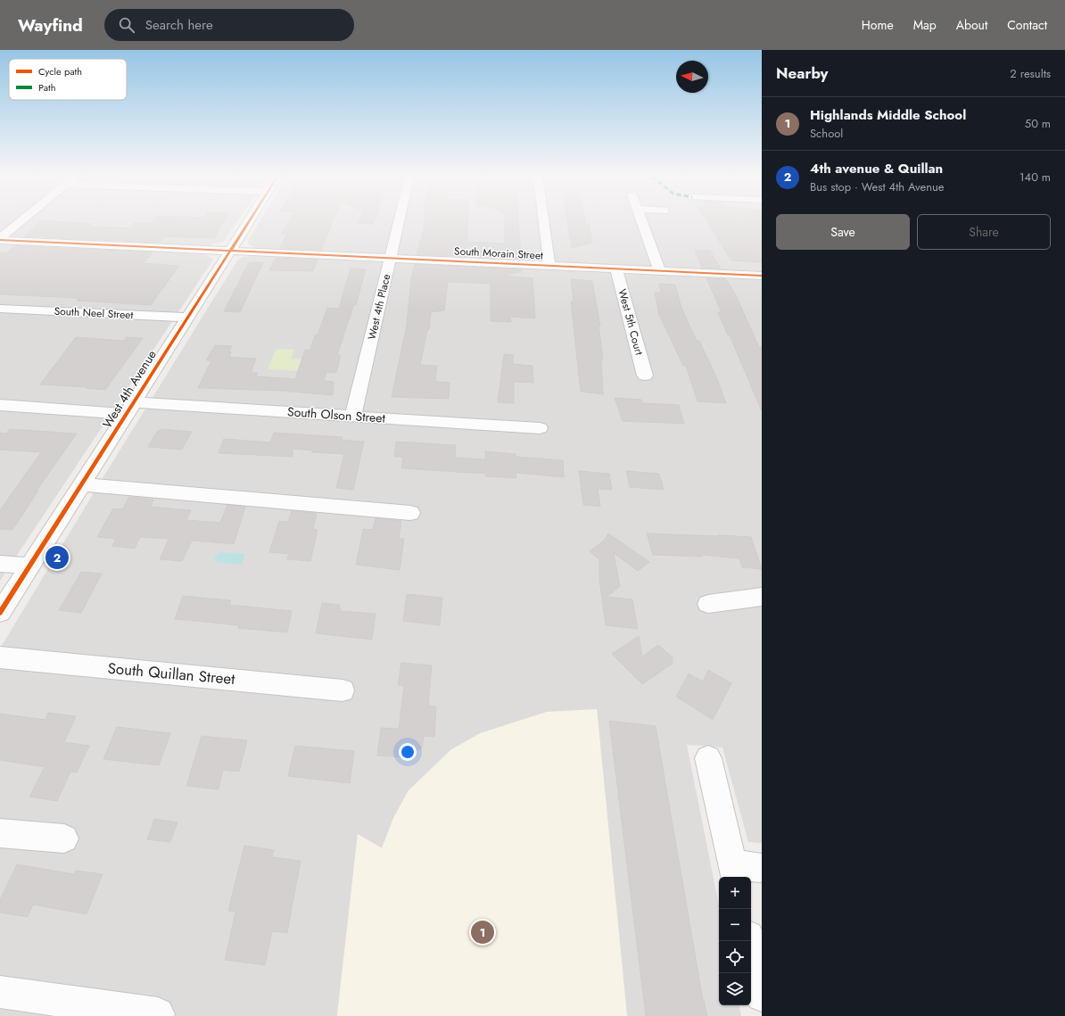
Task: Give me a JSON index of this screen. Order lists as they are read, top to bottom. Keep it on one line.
{"streets":{"street":["South Morain Street","West 4th Place","South Neel Street","West 5th Court","West 4th Avenue","South Olson Street","South Quillan Street"]},"crossings":[["South Morain Street","West 4th Place"],["South Morain Street","West 5th Court"],["South Morain Street","West 4th Avenue"],["West 4th Place","South Olson Street"],["South Neel Street","West 4th Avenue"],["West 4th Avenue","South Olson Street"]],"legend":["Cycle path","Path"],"north":"left","page":{"header":"Wayfind","search":"Search here","nav":["Home","Map","About","Contact"],"heading":["Nearby","2 results"],"list":[{"mark":"1","name":"Highlands Middle School","note":"School","value":"50 m"},{"mark":"2","name":"4th avenue & Quillan","note":"Bus stop · West 4th Avenue","value":"140 m"}],"buttons":["Save","Share"],"pins":["2","1"],"map_buttons":["+","−"]}}
